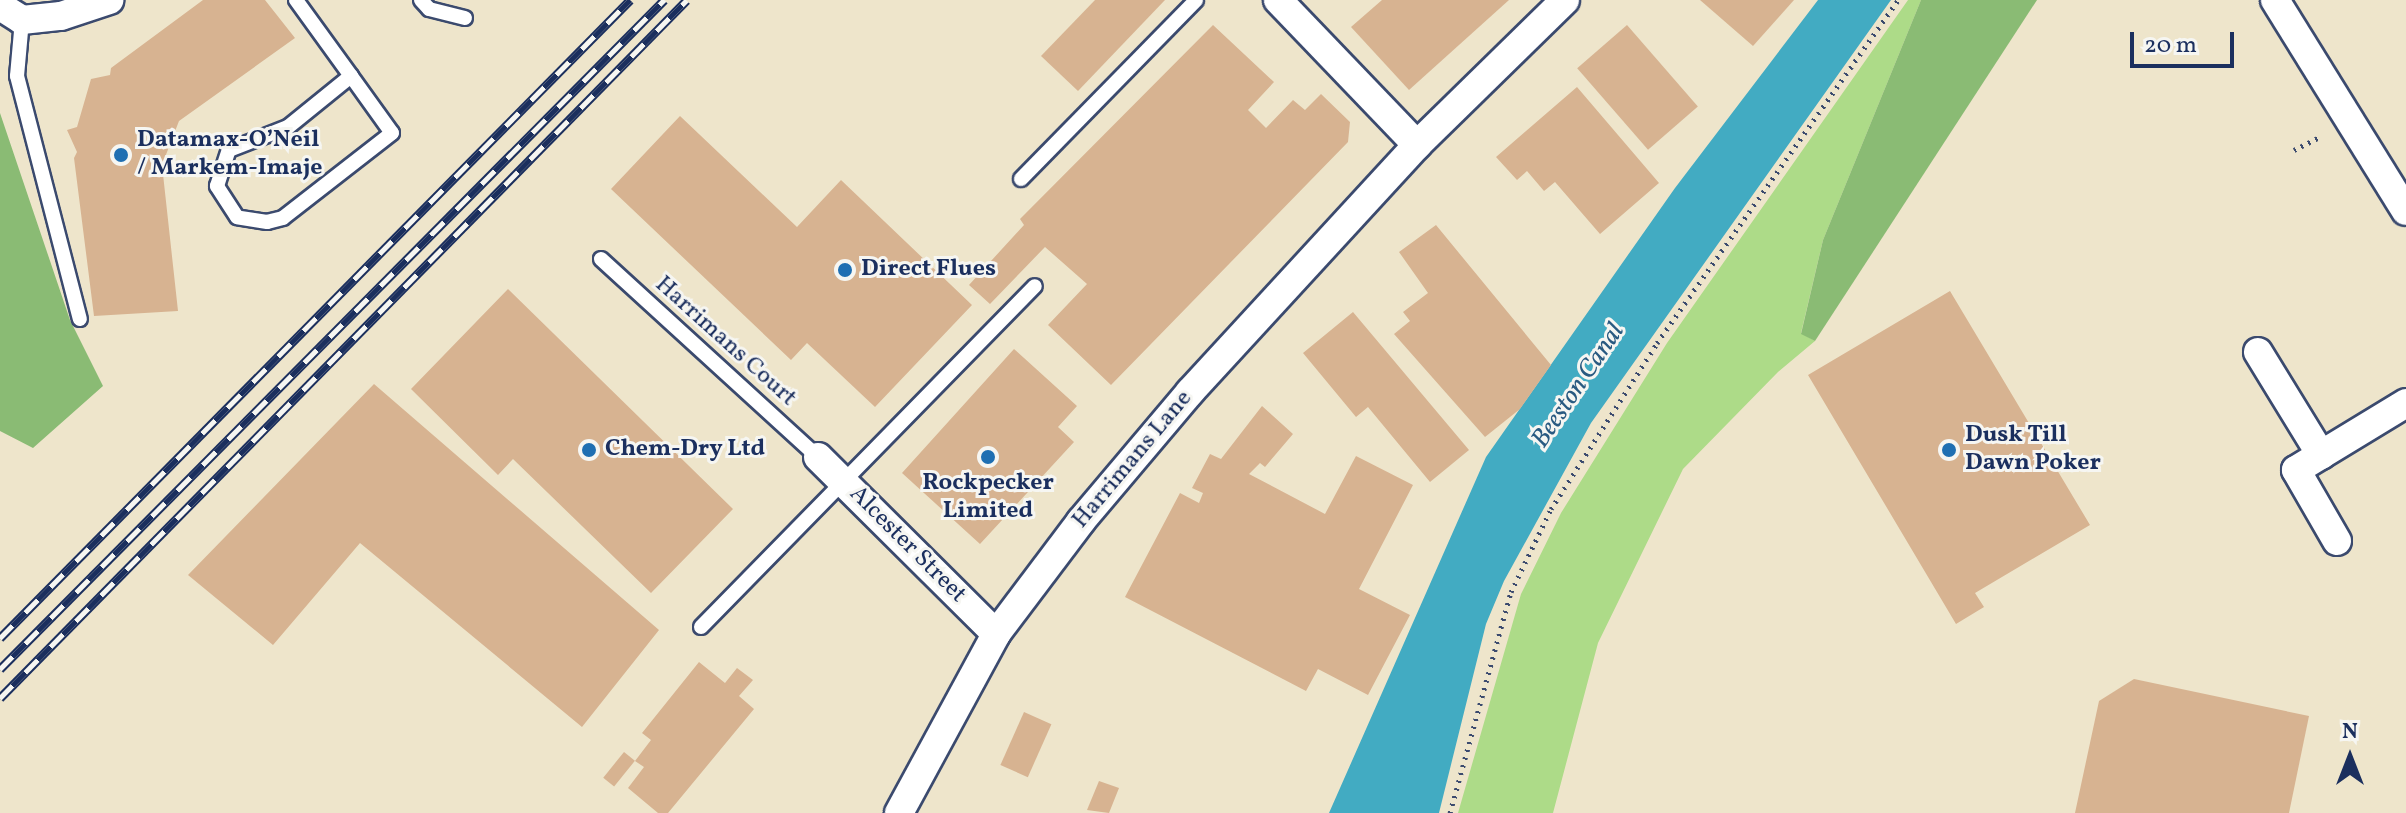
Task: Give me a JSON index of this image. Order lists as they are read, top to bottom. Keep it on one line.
{"streets":{"street":["Harrimans Lane","Alcester Street"],"lane":["Harrimans Court"]},"crossings":[["Harrimans Court","Alcester Street"],["Harrimans Lane","Alcester Street"]],"water":["Beeston Canal"],"places":["Datamax-O’Neil / Markem-Imaje","Direct Flues","Chem-Dry Ltd","Dusk Till Dawn Poker","Rockpecker Limited"],"scale_bar":"20 m","north":"top"}
